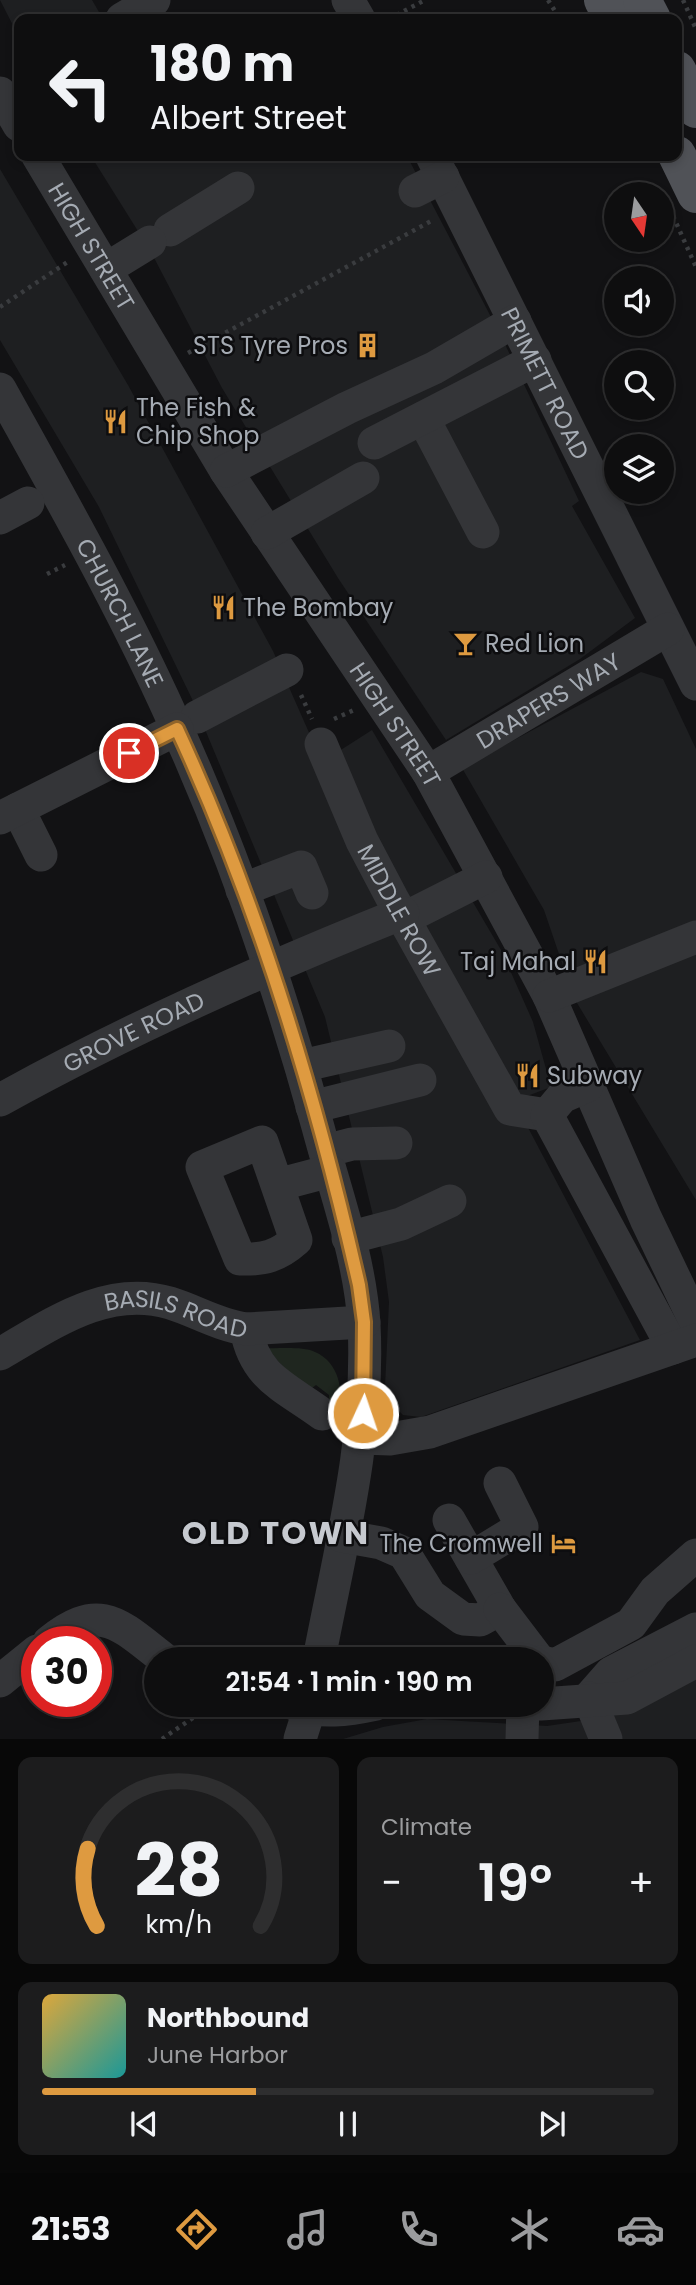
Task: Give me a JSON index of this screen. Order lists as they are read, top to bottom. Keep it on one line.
{"streets":{"street":["HIGH STREET","PRIMETT ROAD","CHURCH LANE","DRAPERS WAY","MIDDLE ROW","GROVE ROAD","BASILS ROAD"]},"crossings":[["HIGH STREET","DRAPERS WAY"],["HIGH STREET","GROVE ROAD"],["PRIMETT ROAD","DRAPERS WAY"],["CHURCH LANE","GROVE ROAD"],["CHURCH LANE","BASILS ROAD"],["MIDDLE ROW","GROVE ROAD"]],"districts":["OLD TOWN"],"places":{"building":["STS Tyre Pros"],"restaurant":["The Fish & Chip Shop","The Bombay","Taj Mahal","Subway"],"bar":["Red Lion"],"hotel":["The Cromwell"]},"north":"bottom","page":{"turn":["180 m","Albert Street"],"limit":"30","trip":"21:54 · 1 min · 190 m","tile":"Climate","heat":["−","19°","+"],"song":["Northbound","June Harbor"],"tabs":"21:53","gauge":["28","km/h"]}}
